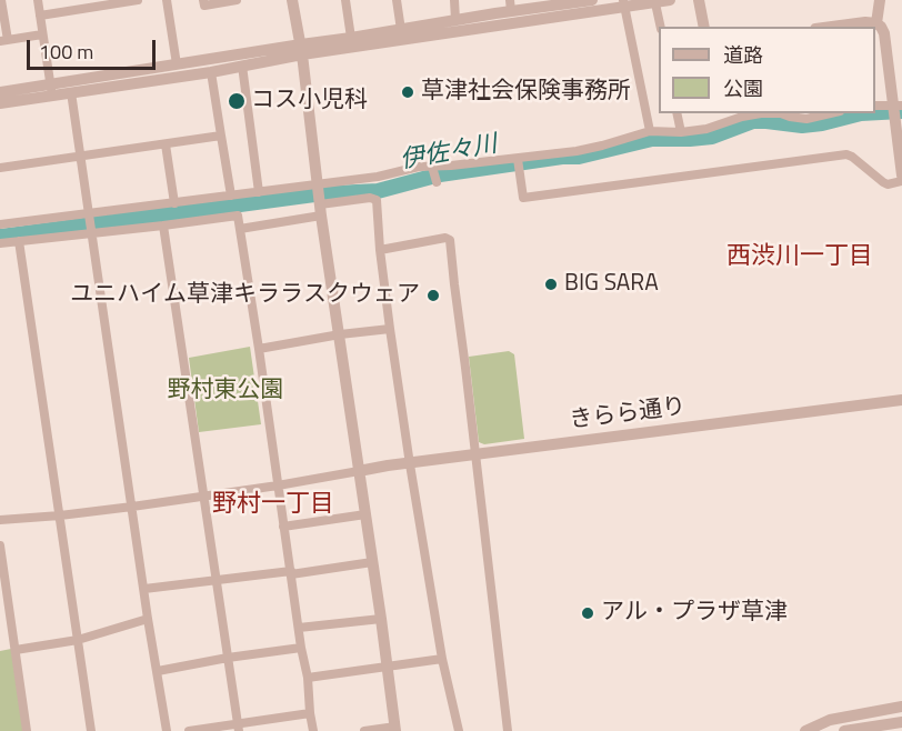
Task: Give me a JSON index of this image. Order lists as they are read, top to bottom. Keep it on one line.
{"streets":{"street":["きらら通り"]},"districts":["西渋川一丁目","野村一丁目"],"water":["伊佐々川"],"parks":["野村東公園"],"places":["草津社会保険事務所","コス小児科","BIG SARA","ユニハイム草津キララスクウェア","アル・プラザ草津"],"legend":["道路","公園"],"scale_bar":"100 m"}
